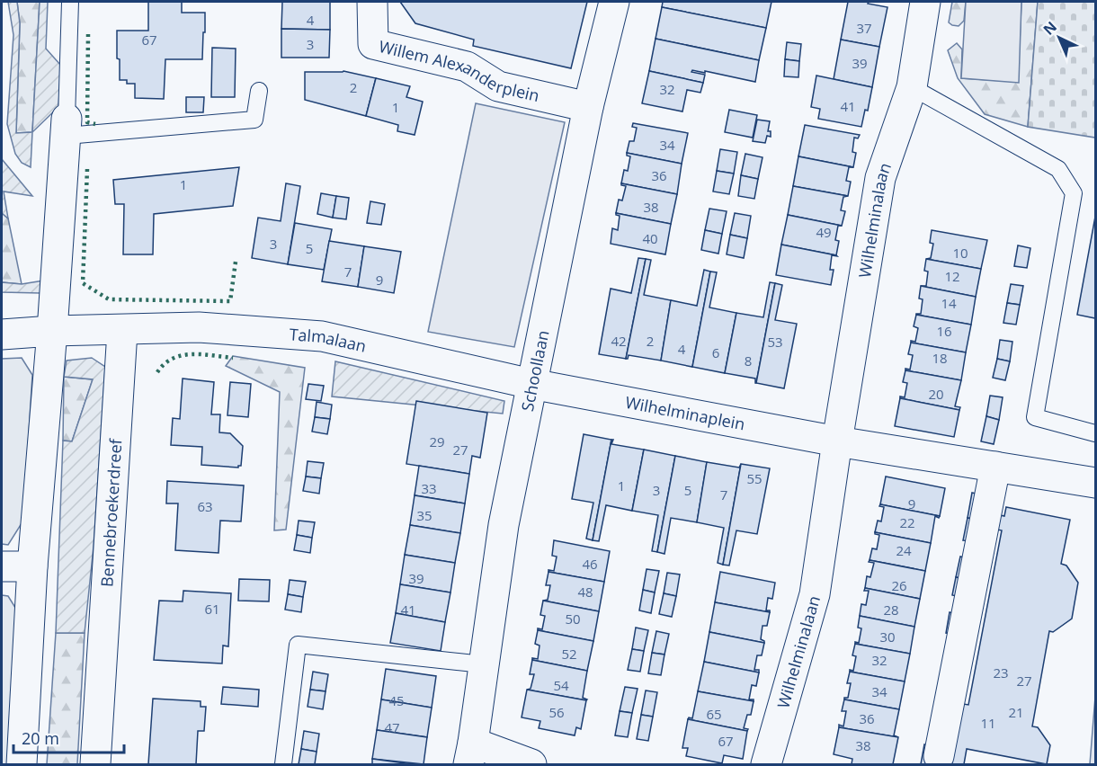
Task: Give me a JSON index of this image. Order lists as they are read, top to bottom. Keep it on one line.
{"streets":{"street":["Willem Alexanderplein","Wilhelminalaan","Talmalaan","Schoollaan","Wilhelminaplein","Bennebroekerdreef"]},"crossings":[["Willem Alexanderplein","Schoollaan"],["Wilhelminalaan","Wilhelminaplein"],["Talmalaan","Schoollaan"],["Talmalaan","Wilhelminaplein"],["Talmalaan","Bennebroekerdreef"],["Schoollaan","Wilhelminaplein"]],"house_numbers":["4","37","67","3","39","2","32","41","1","34","36","1","38","49","40","3","5","10","7","12","9","14","16","42","2","53","4","6","18","8","20","29","27","55","1","33","3","5","7","9","63","35","22","24","46","39","26","48","61","41","28","50","30","52","32","23","27","54","34","45","56","21","65","36","11","47","67","38"],"scale_bar":"20 m","north":"top left"}
